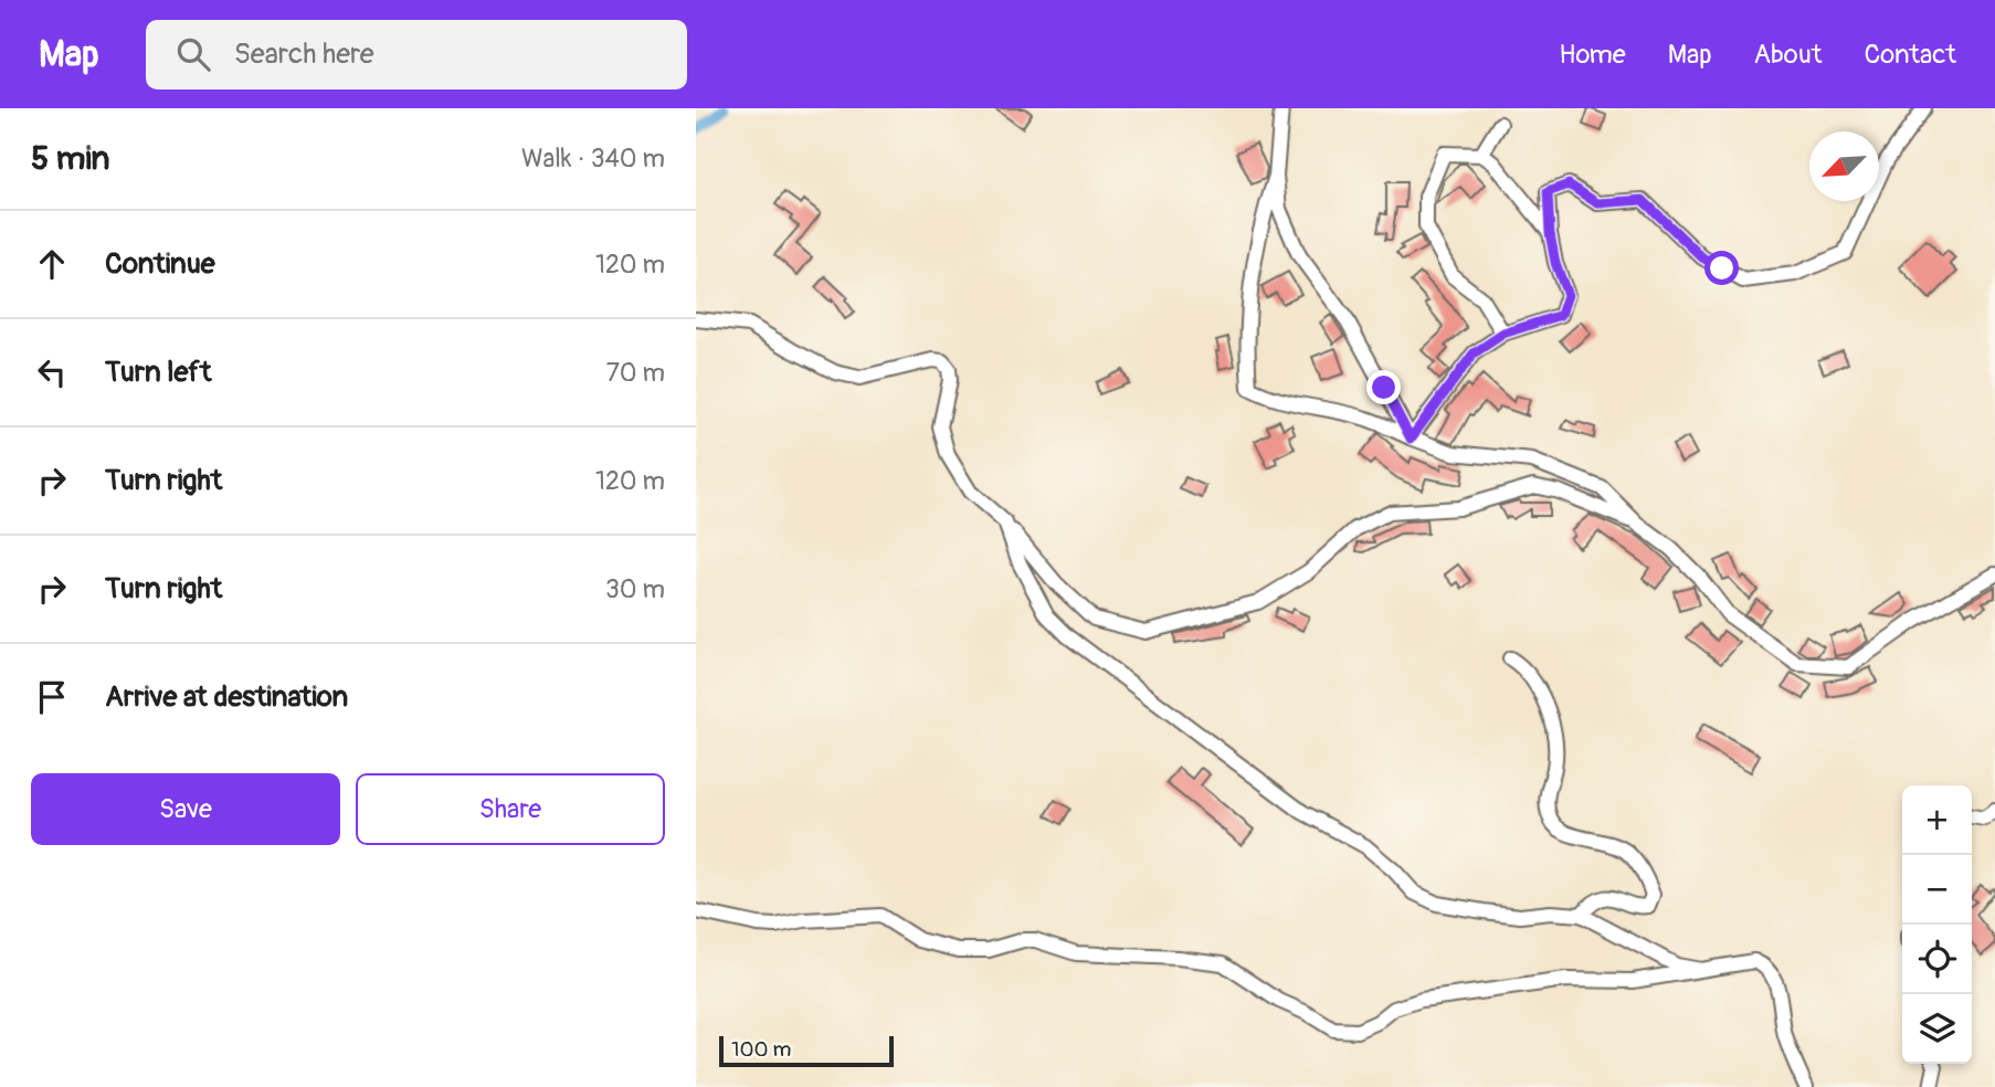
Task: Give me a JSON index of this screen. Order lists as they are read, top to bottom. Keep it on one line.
{"scale_bar":"100 m","north":"bottom left","page":{"header":"Map","search":"Search here","nav":["Home","Map","About","Contact"],"heading":["5 min","Walk · 340 m"],"list":[["Continue","120 m"],["Turn left","70 m"],["Turn right","120 m"],["Turn right","30 m"],"Arrive at destination"],"buttons":["Save","Share"],"map_buttons":["+","−"],"scale":"100 m"}}
